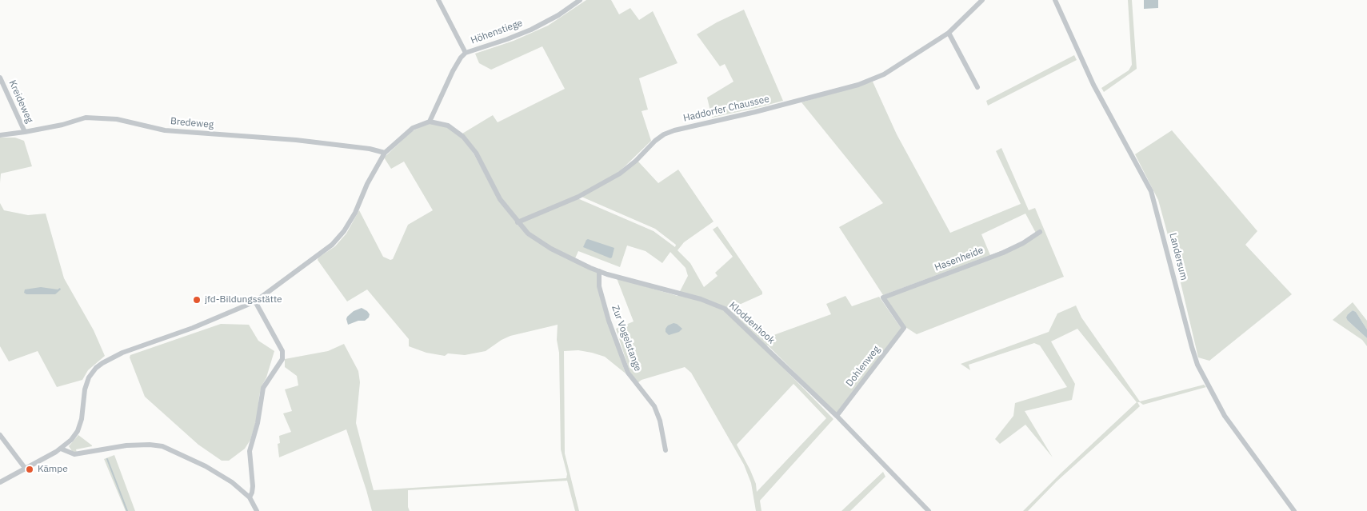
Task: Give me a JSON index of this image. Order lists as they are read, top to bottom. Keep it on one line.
{"streets":{"street":["Höhenstiege","Kreideweg","Haddorfer Chaussee","Bredeweg","Landersum","Hasenheide","Kloddenhook","Zur Vogelstange","Dohlenweg"]},"crossings":[["Höhenstiege","Kloddenhook"],["Kreideweg","Bredeweg"],["Haddorfer Chaussee","Kloddenhook"],["Hasenheide","Dohlenweg"],["Kloddenhook","Zur Vogelstange"],["Kloddenhook","Dohlenweg"]],"places":["jfd-Bildungsstätte","Kämpe"]}
